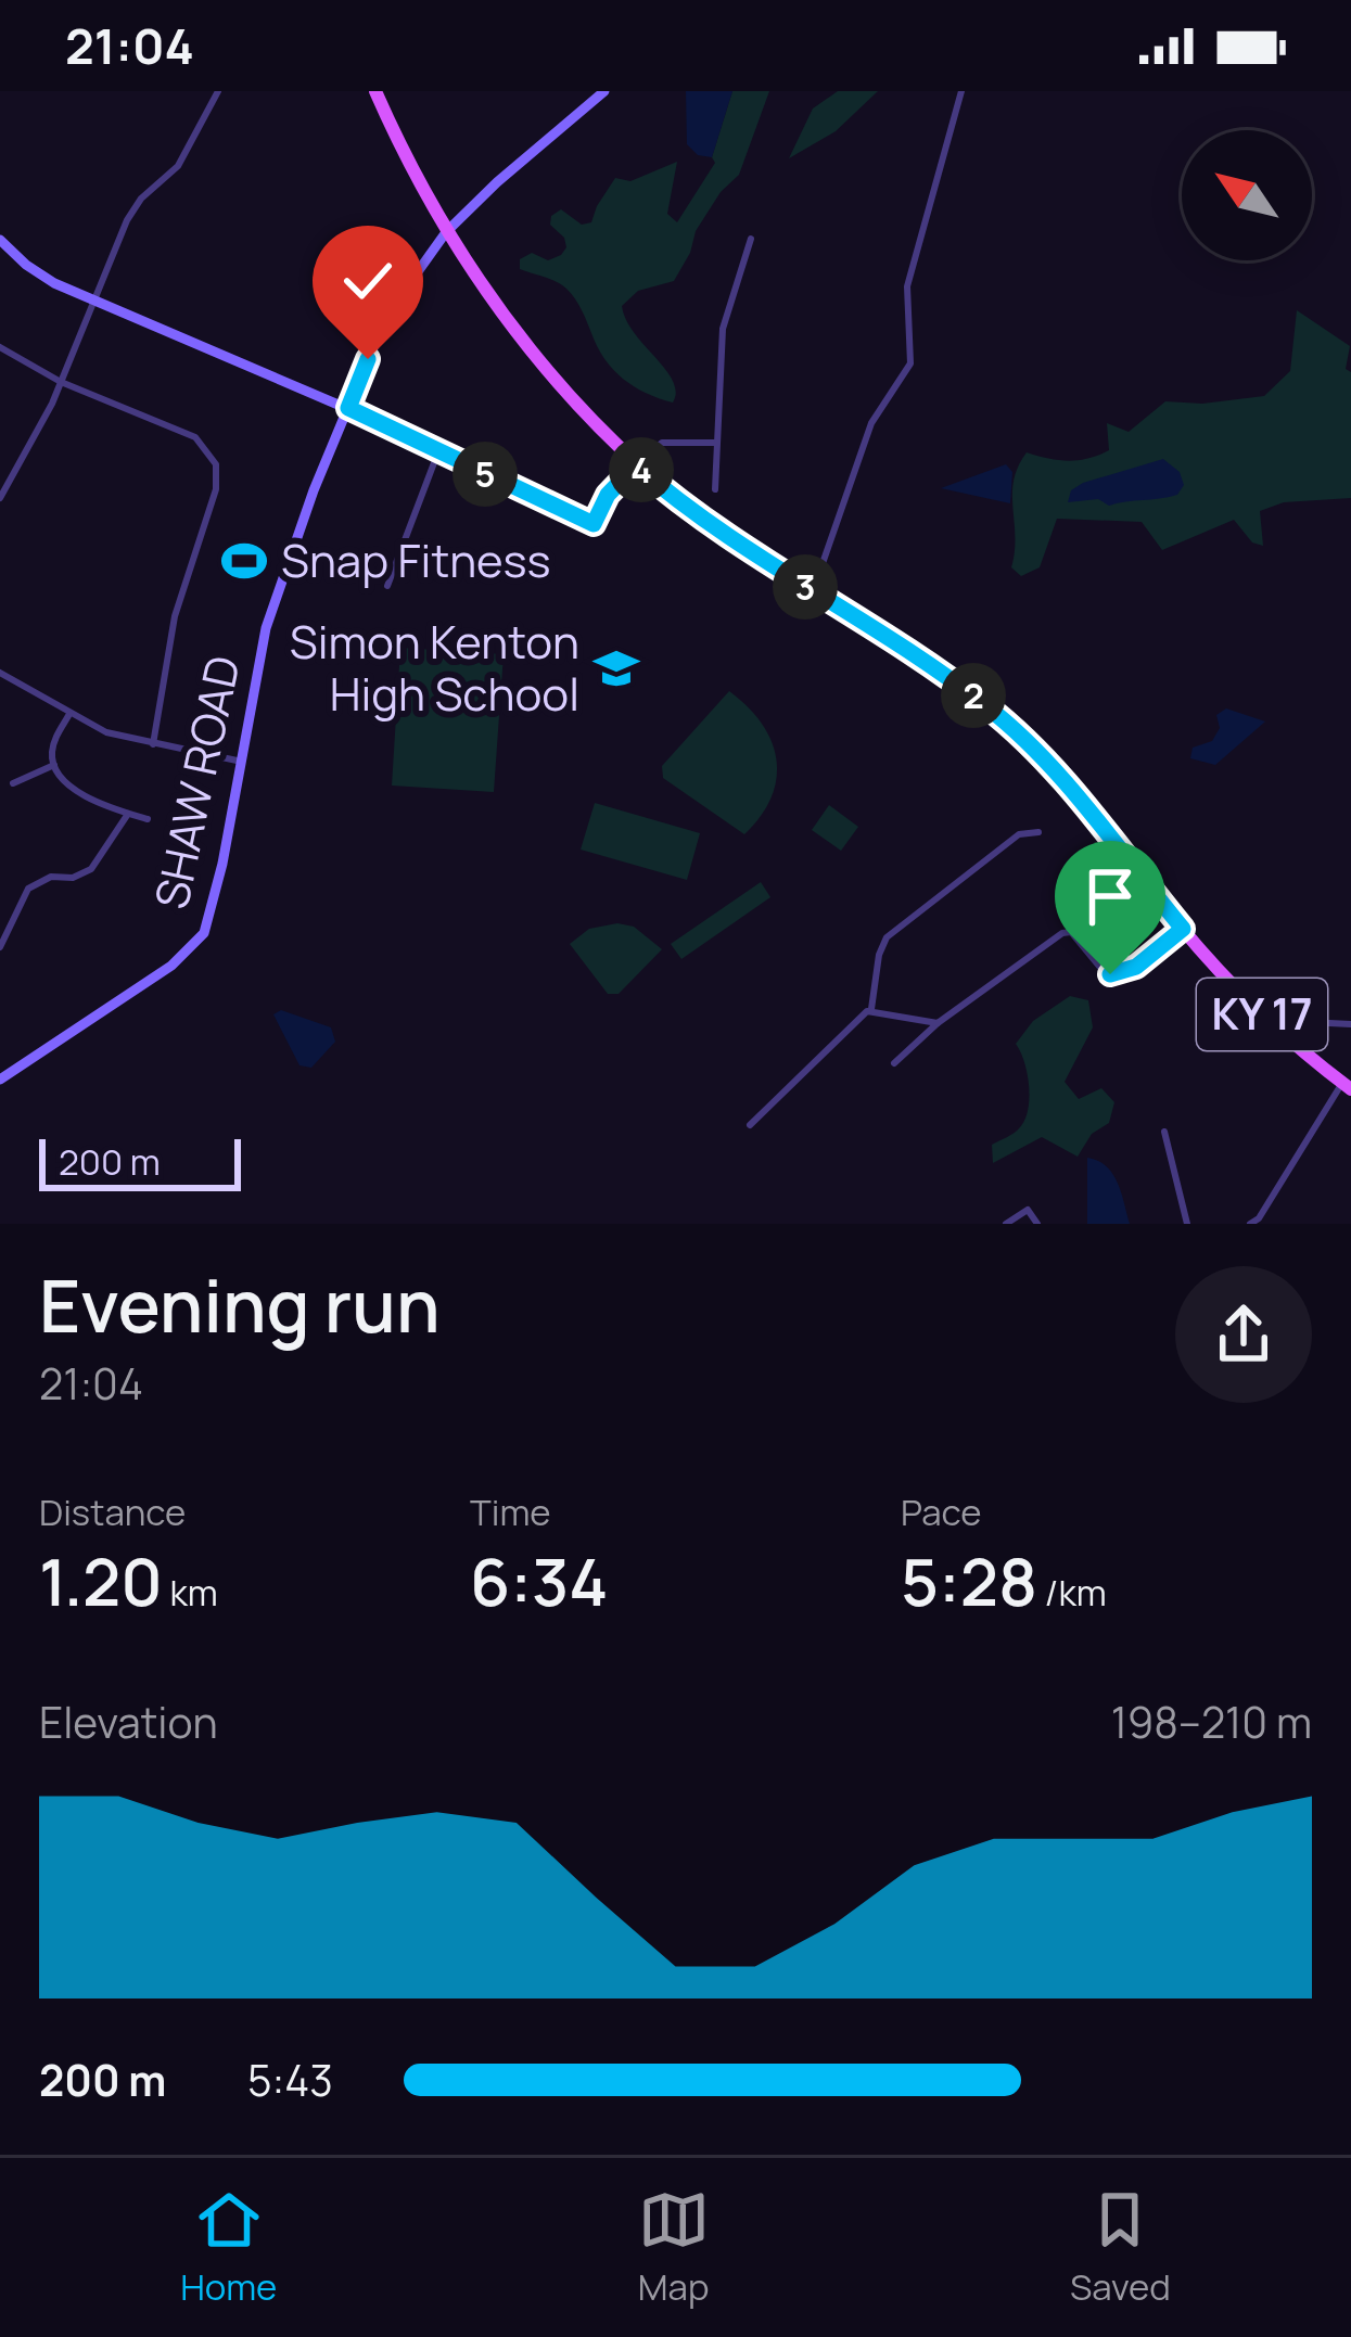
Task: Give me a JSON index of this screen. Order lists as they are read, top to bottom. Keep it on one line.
{"streets":{"main road":["SHAW ROAD","KY 17"]},"crossings":[["SHAW ROAD","KY 17"]],"places":{"sports":["Snap Fitness"],"school or university":["Simon Kenton High School"]},"scale_bar":"200 m","north":"top left","page":{"status":"21:04","pins":["4","5","3","2"],"scale":"200 m","heading":["Evening run","21:04"],"stats":[["Distance","1.20 km"],["Time","6:34"],["Pace","5:28 /km"]],"chart":["Elevation","198–210 m"],"list":[{"name":"200 m","note":"5:43"}],"tabs":["Home","Map","Saved"]}}
